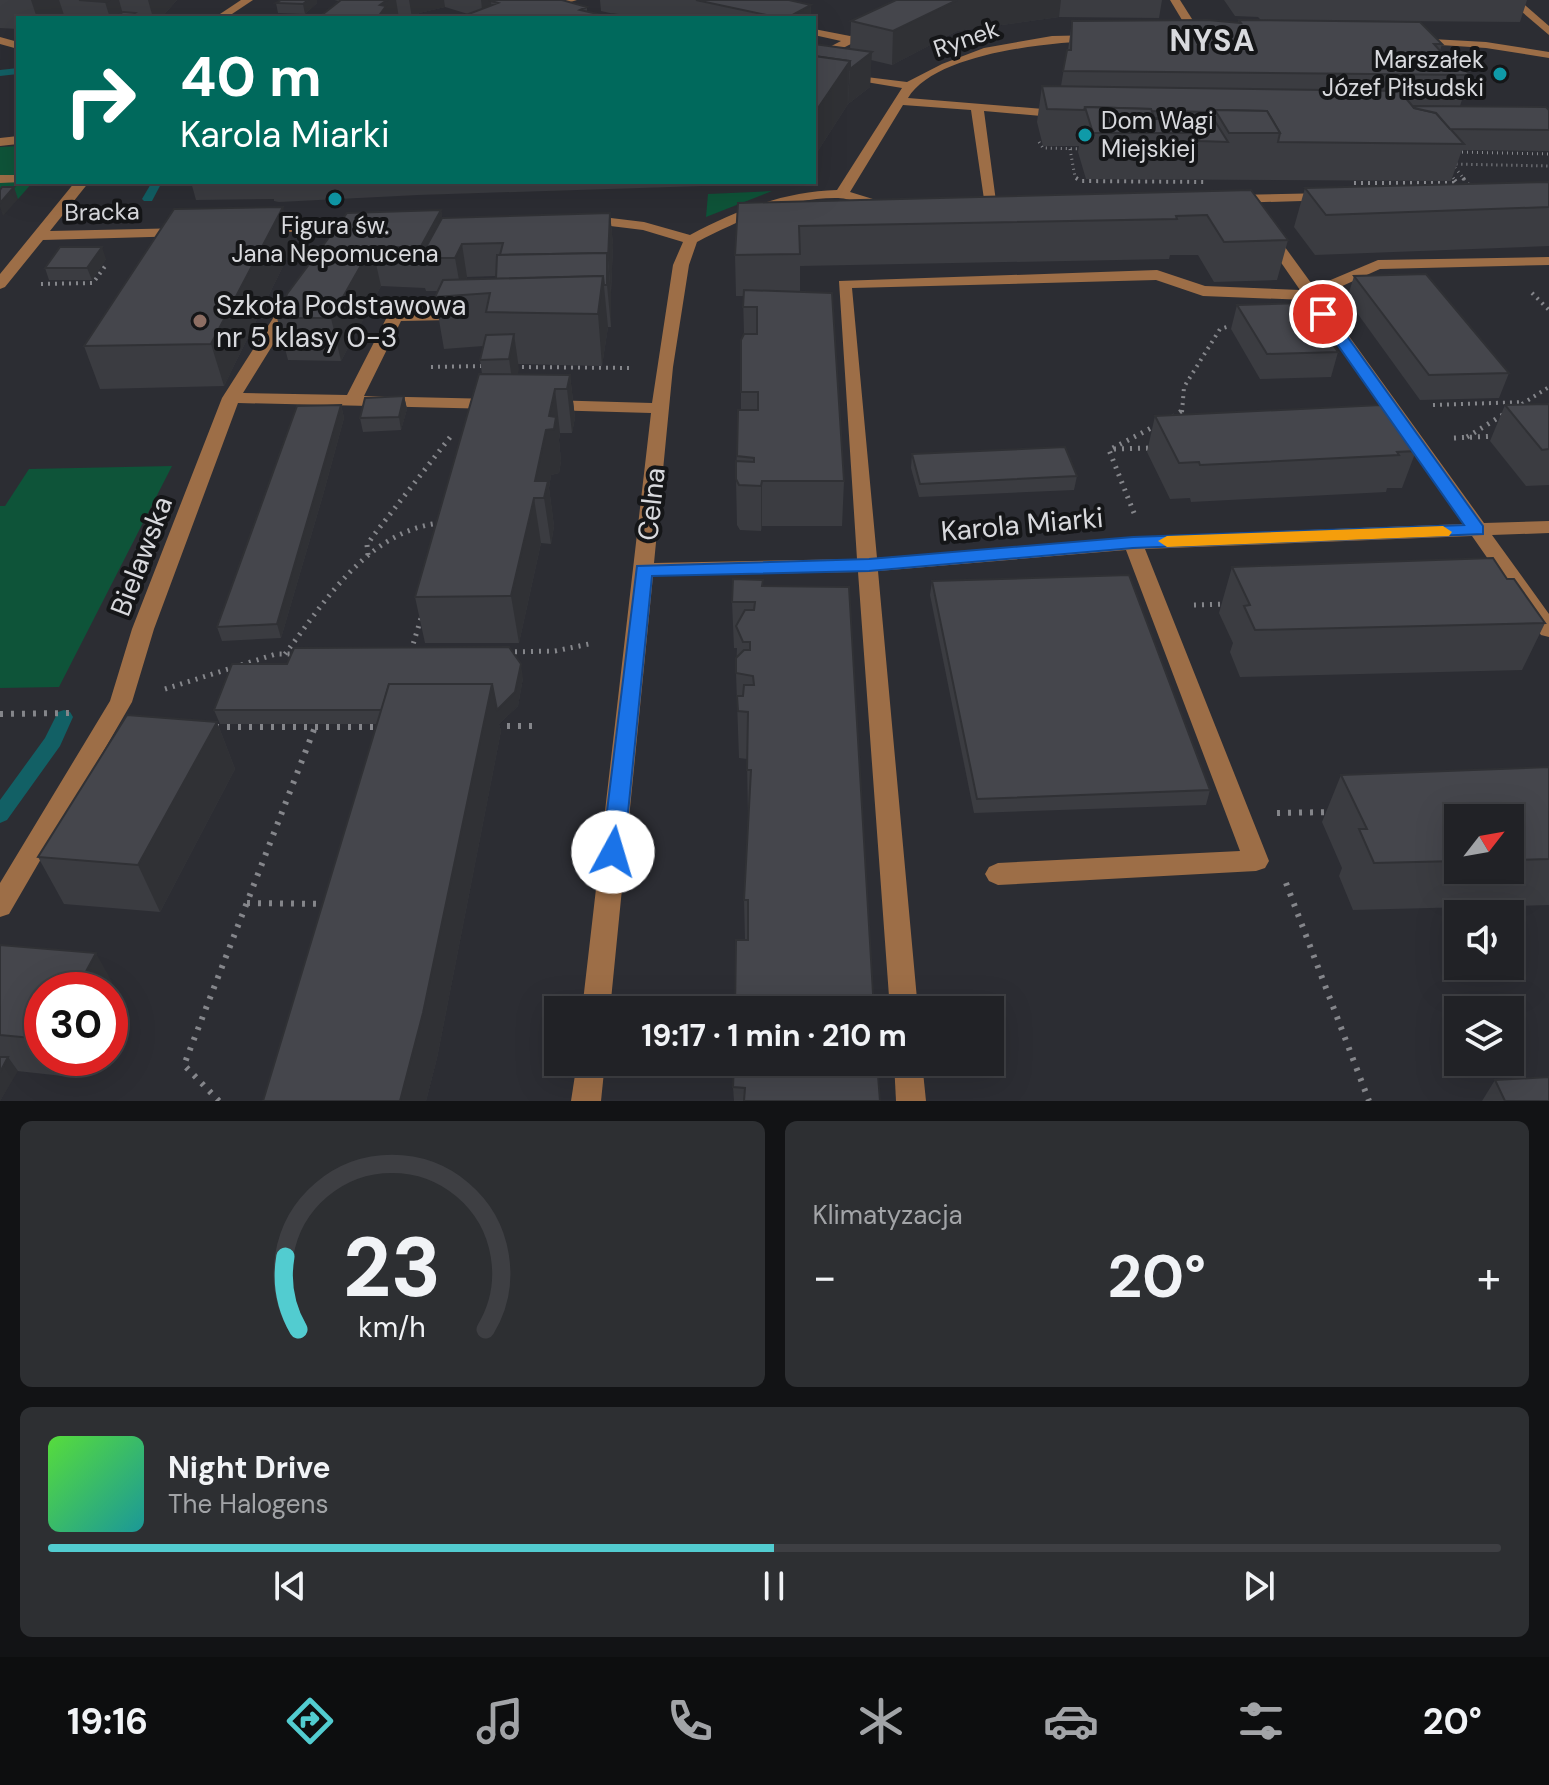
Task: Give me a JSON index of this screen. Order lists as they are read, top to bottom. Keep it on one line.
{"streets":{"street":["Rynek","Bracka","Celna","Karola Miarki","Bielawska"]},"crossings":[["Celna","Karola Miarki"]],"districts":["NYSA"],"places":["Marszałek Józef Piłsudski","Dom Wagi Miejskiej","Figura św. Jana Nepomucena","Szkoła Podstawowa nr 5 klasy 0-3"],"north":"top right","page":{"turn":["40 m","Karola Miarki"],"limit":"30","trip":"19:17 · 1 min · 210 m","tile":"Klimatyzacja","heat":["−","20°","+"],"song":["Night Drive","The Halogens"],"tabs":["19:16","20°"],"gauge":["23","km/h"]}}
